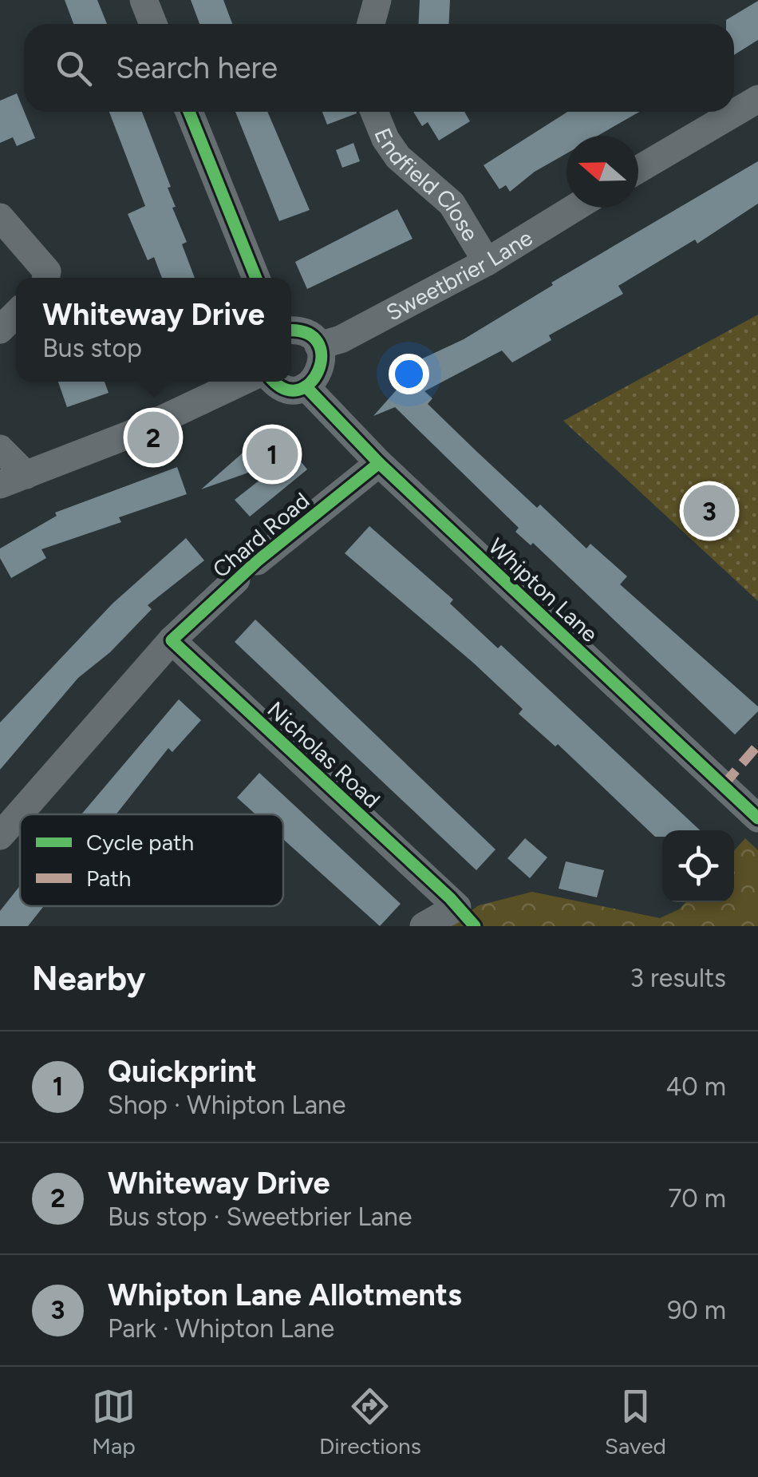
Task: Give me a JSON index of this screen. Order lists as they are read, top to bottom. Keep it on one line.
{"streets":{"street":["Endfield Close","Sweetbrier Lane","Chard Road","Whipton Lane","Nicholas Road"]},"crossings":[["Endfield Close","Sweetbrier Lane"],["Chard Road","Whipton Lane"],["Chard Road","Nicholas Road"]],"legend":["Cycle path","Path"],"north":"left","page":{"search":"Search here","popup":["Whiteway Drive","Bus stop"],"pins":["2","1","3"],"heading":["Nearby","3 results"],"list":[{"mark":"1","name":"Quickprint","note":"Shop · Whipton Lane","value":"40 m"},{"mark":"2","name":"Whiteway Drive","note":"Bus stop · Sweetbrier Lane","value":"70 m"},{"mark":"3","name":"Whipton Lane Allotments","note":"Park · Whipton Lane","value":"90 m"}],"nav":["Map","Directions","Saved"]}}
